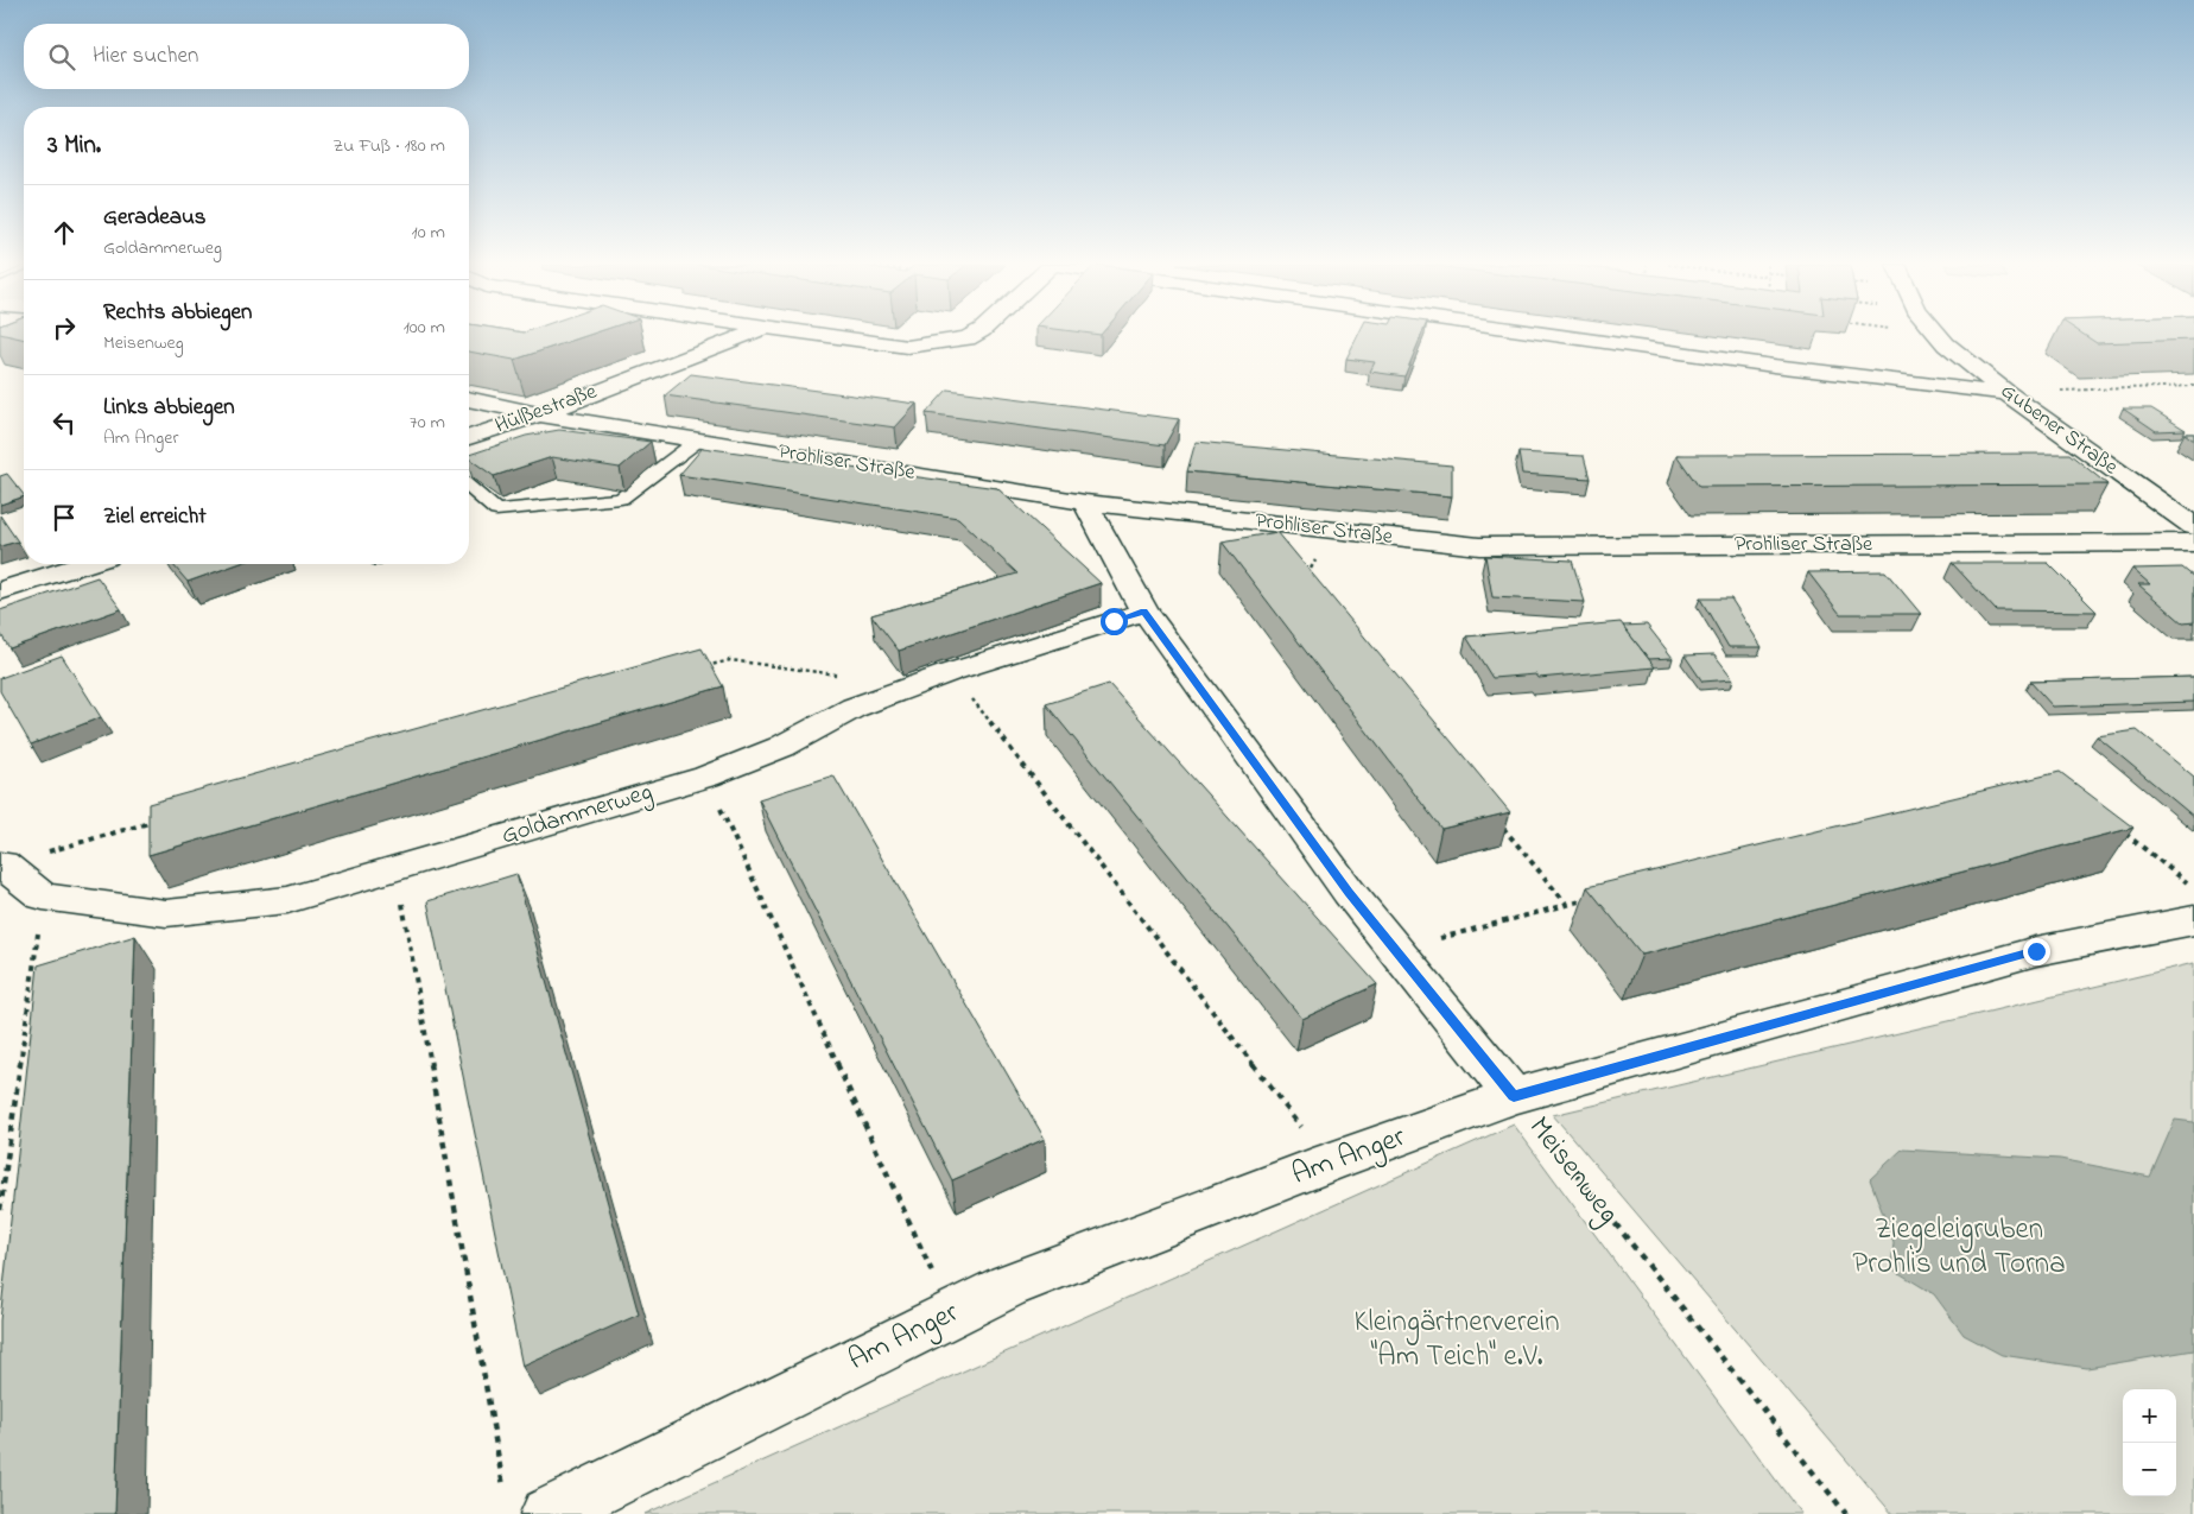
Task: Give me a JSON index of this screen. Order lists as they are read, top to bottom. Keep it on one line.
{"streets":{"street":["Hülßestraße","Gubener Straße","Prohliser Straße","Goldammerweg","Am Anger","Meisenweg"]},"crossings":[["Hülßestraße","Prohliser Straße"],["Prohliser Straße","Meisenweg"],["Goldammerweg","Meisenweg"],["Am Anger","Meisenweg"]],"parks":["Ziegeleigruben Prohlis und Torna","Kleingärtnerverein \"Am Teich\" e.V."],"page":{"search":"Hier suchen","heading":["3 Min.","Zu Fuß · 180 m"],"list":[["Geradeaus","Goldammerweg","10 m"],["Rechts abbiegen","Meisenweg","100 m"],["Links abbiegen","Am Anger","70 m"],"Ziel erreicht"],"map_buttons":["+","−"]}}
